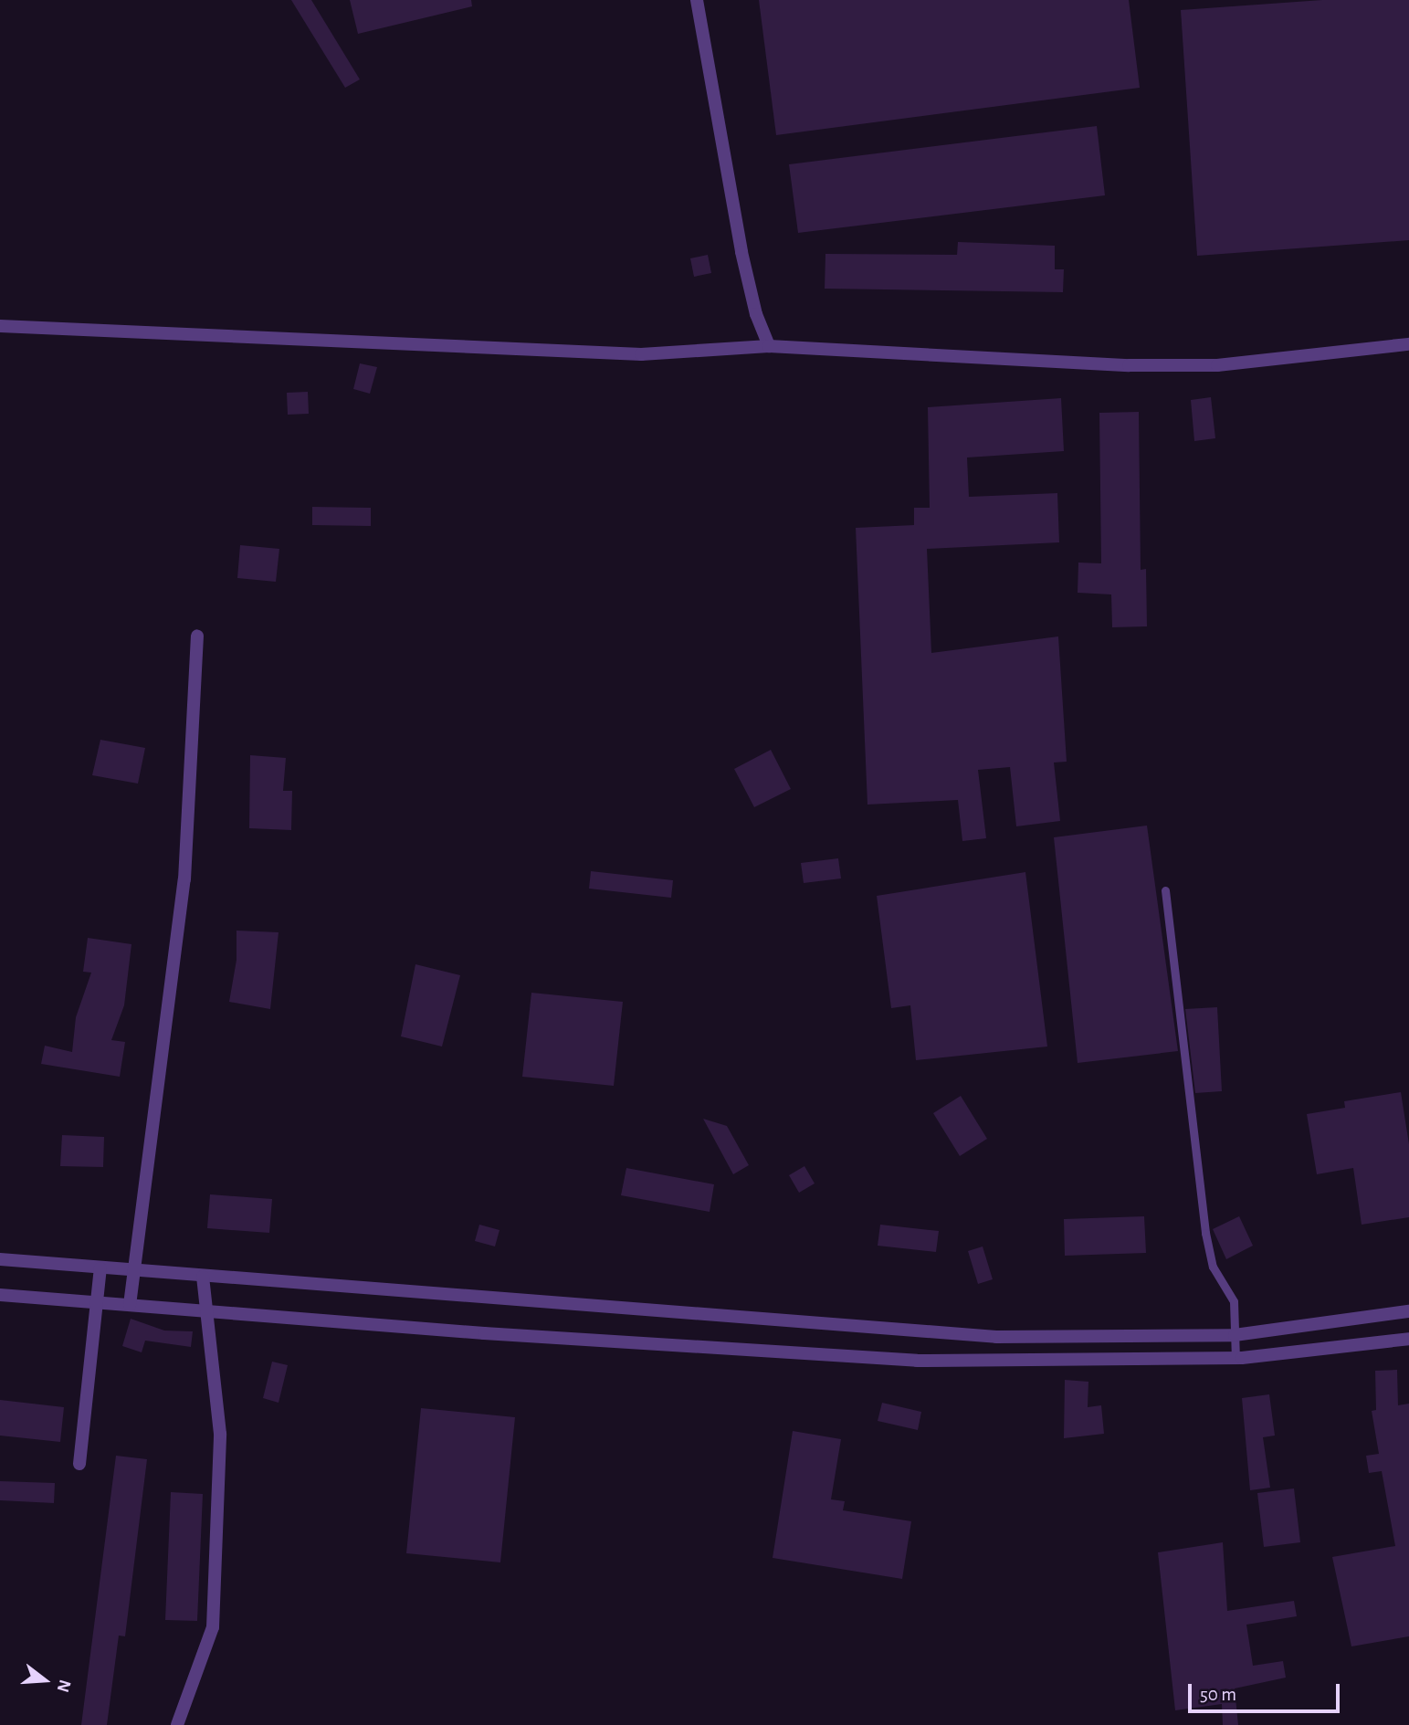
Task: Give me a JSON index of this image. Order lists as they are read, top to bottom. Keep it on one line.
{"scale_bar":"50 m","north":"right"}
